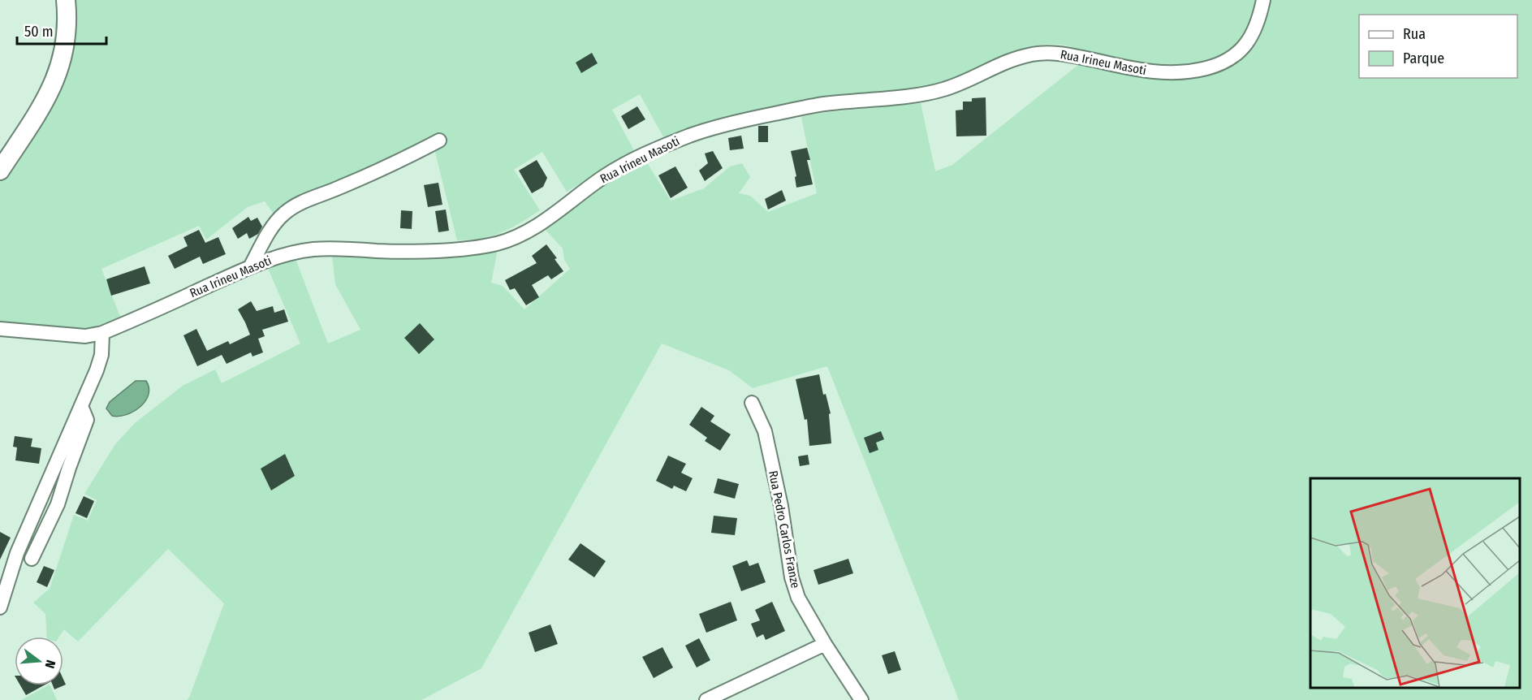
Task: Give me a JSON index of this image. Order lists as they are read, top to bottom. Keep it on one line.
{"streets":{"street":["Rua Irineu Masoti","Rua Pedro Carlos Franze"]},"legend":["Rua","Parque"],"scale_bar":"50 m","north":"right"}
